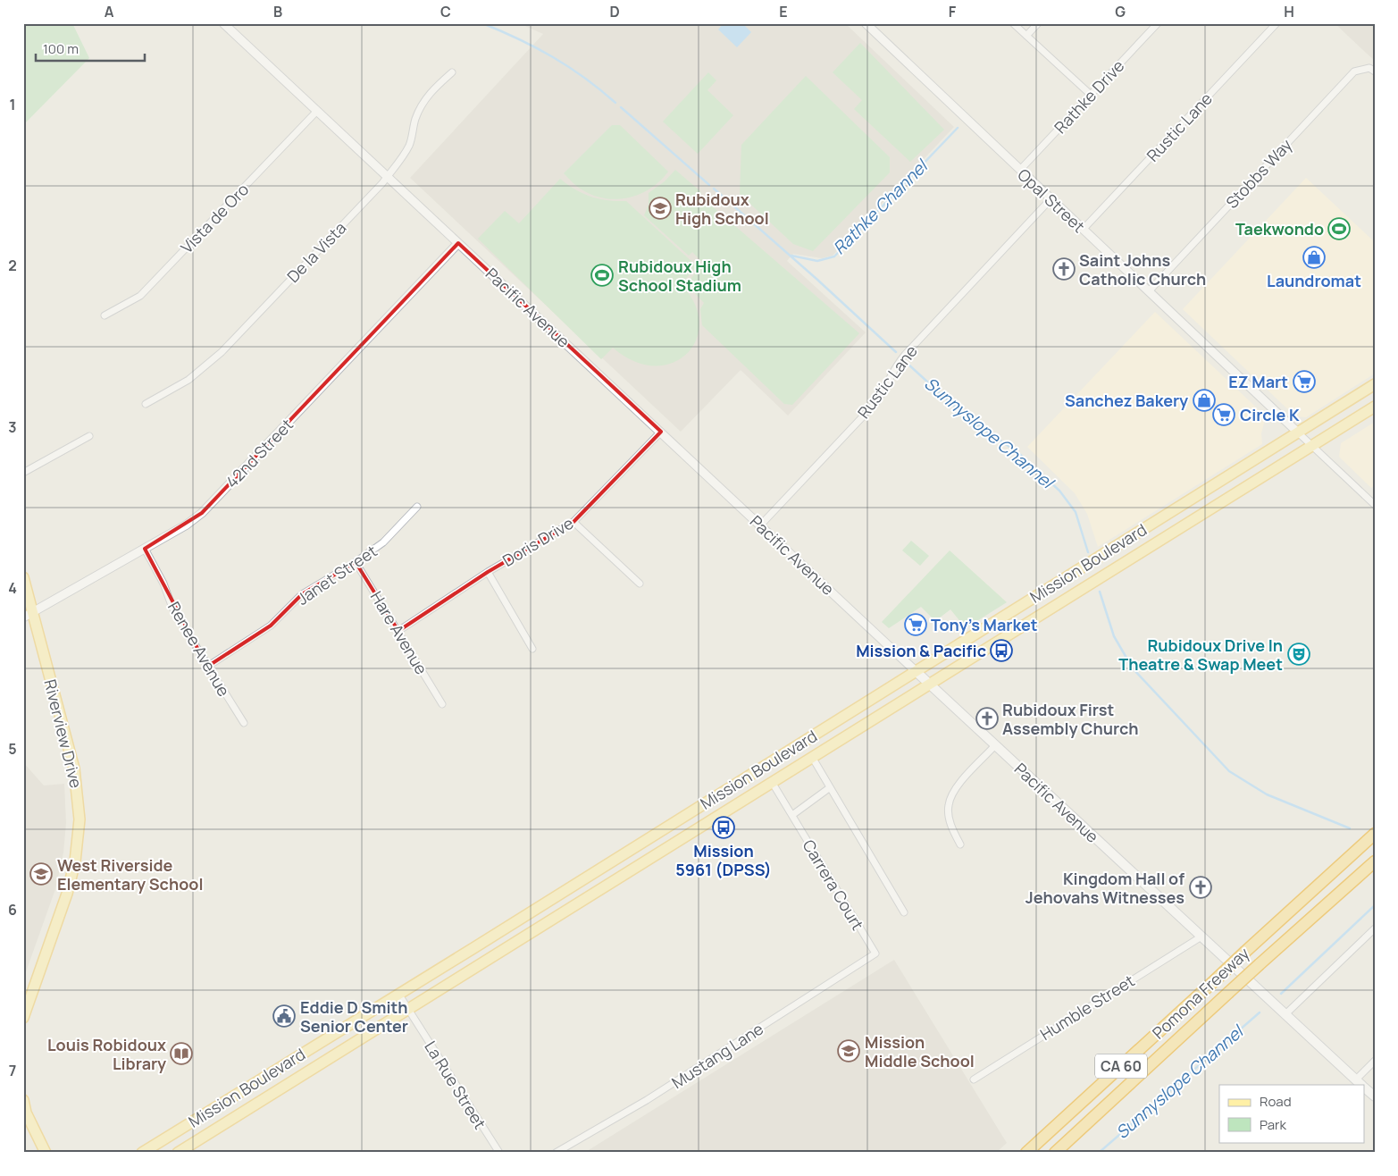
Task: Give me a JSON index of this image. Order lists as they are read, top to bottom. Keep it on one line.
{"streets":{"highway":["Pomona Freeway","CA 60"],"main road":["Pacific Avenue","Mission Boulevard","Riverview Drive"],"street":["Rathke Drive","Rustic Lane","Stobbs Way","Opal Street","Vista de Oro","De la Vista","42nd Street","Doris Drive","Janet Street","Hare Avenue","Renee Avenue","Carrera Court","Humble Street","Mustang Lane","La Rue Street"]},"crossings":[["Rathke Drive","Opal Street"],["Rustic Lane","Opal Street"],["Rustic Lane","Pacific Avenue"],["Stobbs Way","Opal Street"],["Opal Street","Mission Boulevard"],["Vista de Oro","Pacific Avenue"],["De la Vista","Pacific Avenue"],["Pacific Avenue","42nd Street"],["Pacific Avenue","Doris Drive"],["Pacific Avenue","Mission Boulevard"],["Pacific Avenue","Humble Street"],["42nd Street","Renee Avenue"],["42nd Street","Riverview Drive"],["Doris Drive","Hare Avenue"],["Mission Boulevard","Carrera Court"],["Mission Boulevard","La Rue Street"],["Janet Street","Hare Avenue"],["Janet Street","Renee Avenue"],["Carrera Court","Mustang Lane"]],"water":["Rathke Channel","Sunnyslope Channel"],"places":{"school or university":["Rubidoux High School","West Riverside Elementary School","Mission Middle School"],"sports":["Taekwondo","Rubidoux High School Stadium"],"shop":["Laundromat","Sanchez Bakery"],"church":["Saint Johns Catholic Church","Rubidoux First Assembly Church","Kingdom Hall of Jehovahs Witnesses"],"supermarket":["EZ Mart","Circle K","Tony's Market"],"bus stop":["Mission & Pacific","Mission 5961 (DPSS)"],"theatre":["Rubidoux Drive In Theatre & Swap Meet"],"public building":["Eddie D Smith Senior Center"],"library":["Louis Robidoux Library"]},"legend":["Road","Park"],"scale_bar":"100 m","grid":{"columns":["A","B","C","D","E","F","G","H"],"rows":["1","2","3","4","5","6","7"]}}
